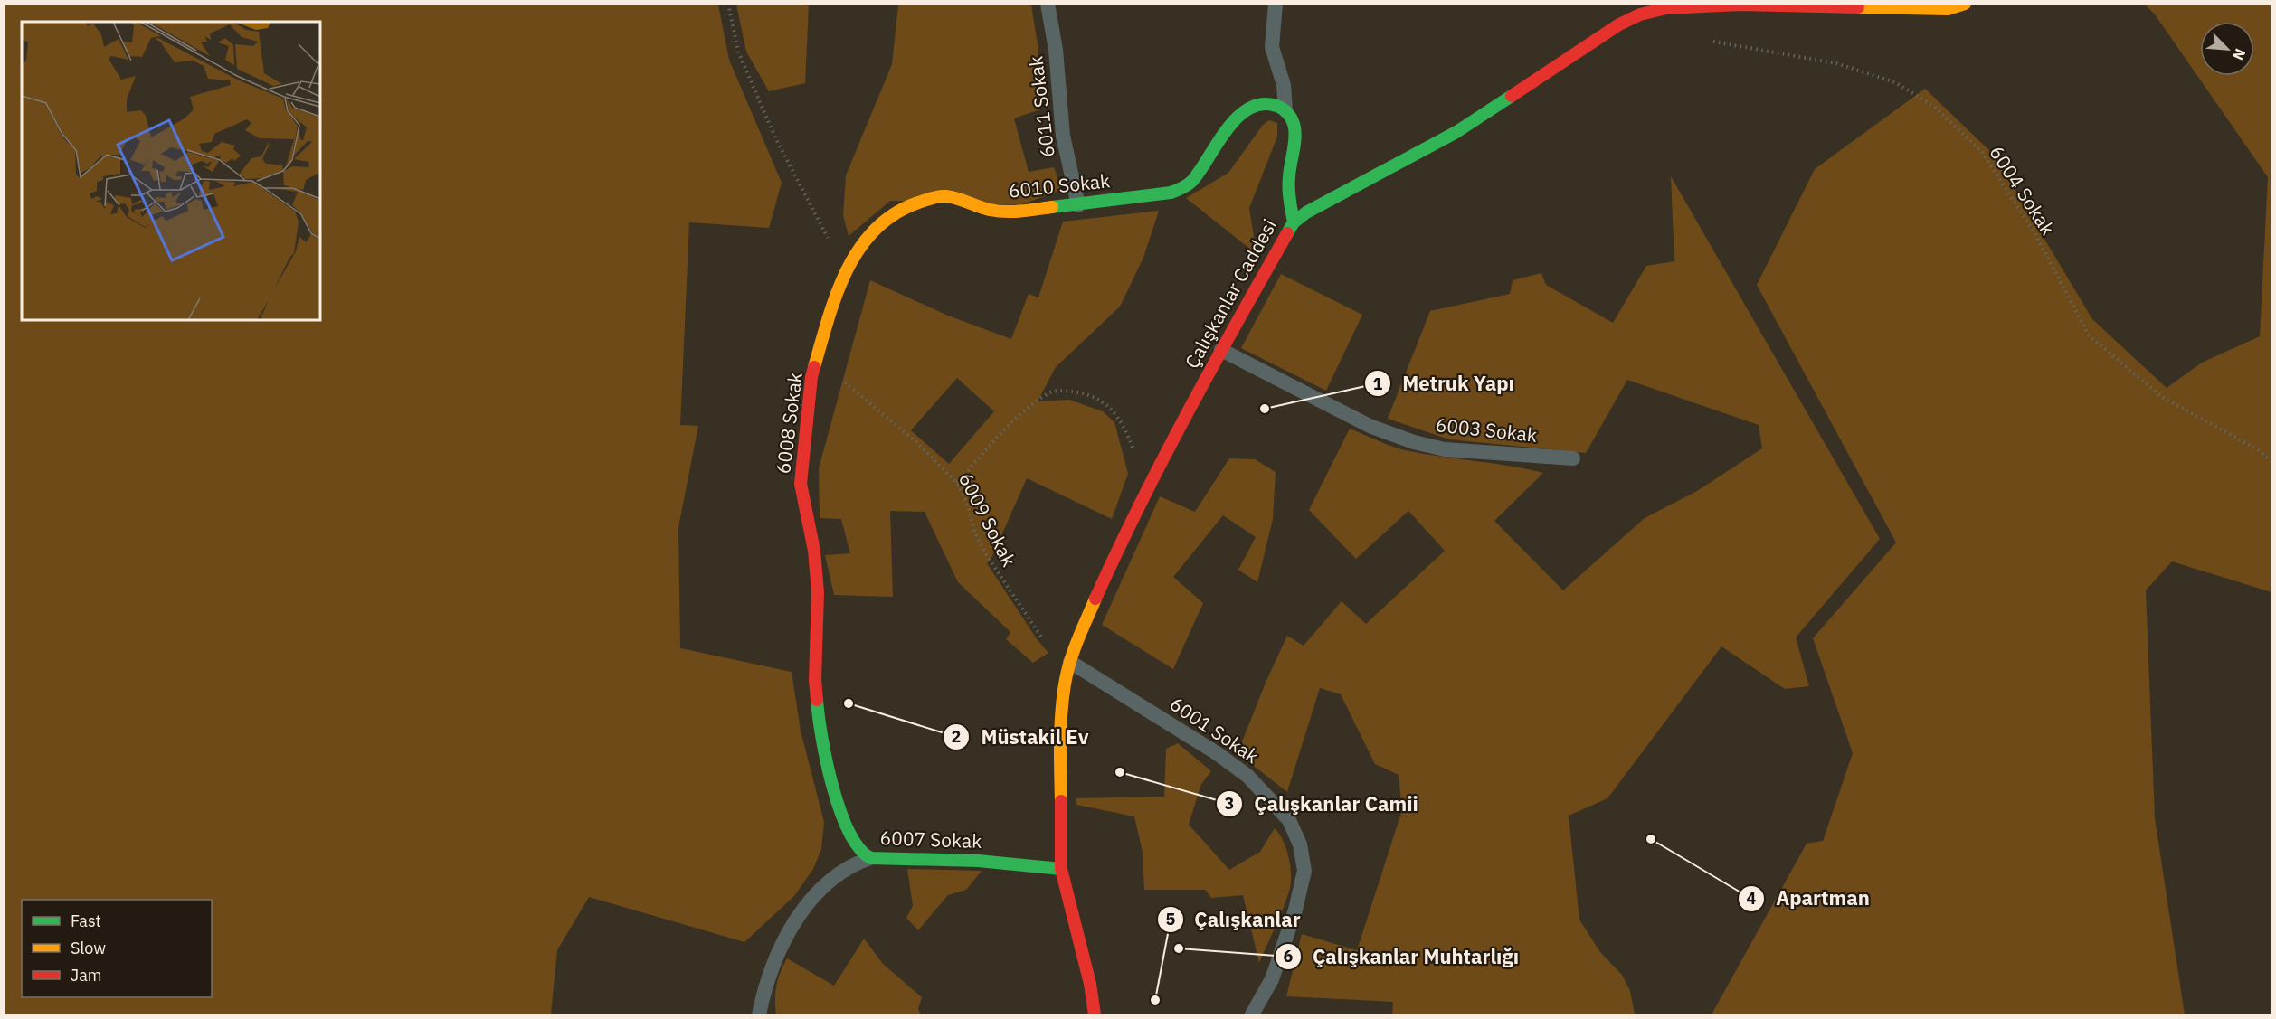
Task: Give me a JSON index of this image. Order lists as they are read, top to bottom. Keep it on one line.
{"streets":{"street":["6010 Sokak","Çalışkanlar Caddesi","6008 Sokak","6007 Sokak"],"lane":["6011 Sokak","6003 Sokak","6001 Sokak"],"path":["6004 Sokak","6009 Sokak"]},"crossings":[["6011 Sokak","6010 Sokak"],["6010 Sokak","6008 Sokak"],["Çalışkanlar Caddesi","6003 Sokak"],["Çalışkanlar Caddesi","6009 Sokak"],["Çalışkanlar Caddesi","6001 Sokak"],["Çalışkanlar Caddesi","6007 Sokak"],["6008 Sokak","6009 Sokak"],["6008 Sokak","6007 Sokak"],["6009 Sokak","6001 Sokak"]],"places":["Metruk Yapı","Müstakil Ev","Çalışkanlar Camii","Apartman","Çalışkanlar Muhtarlığı","Çalışkanlar"],"legend":["Fast","Slow","Jam"],"north":"bottom right"}
